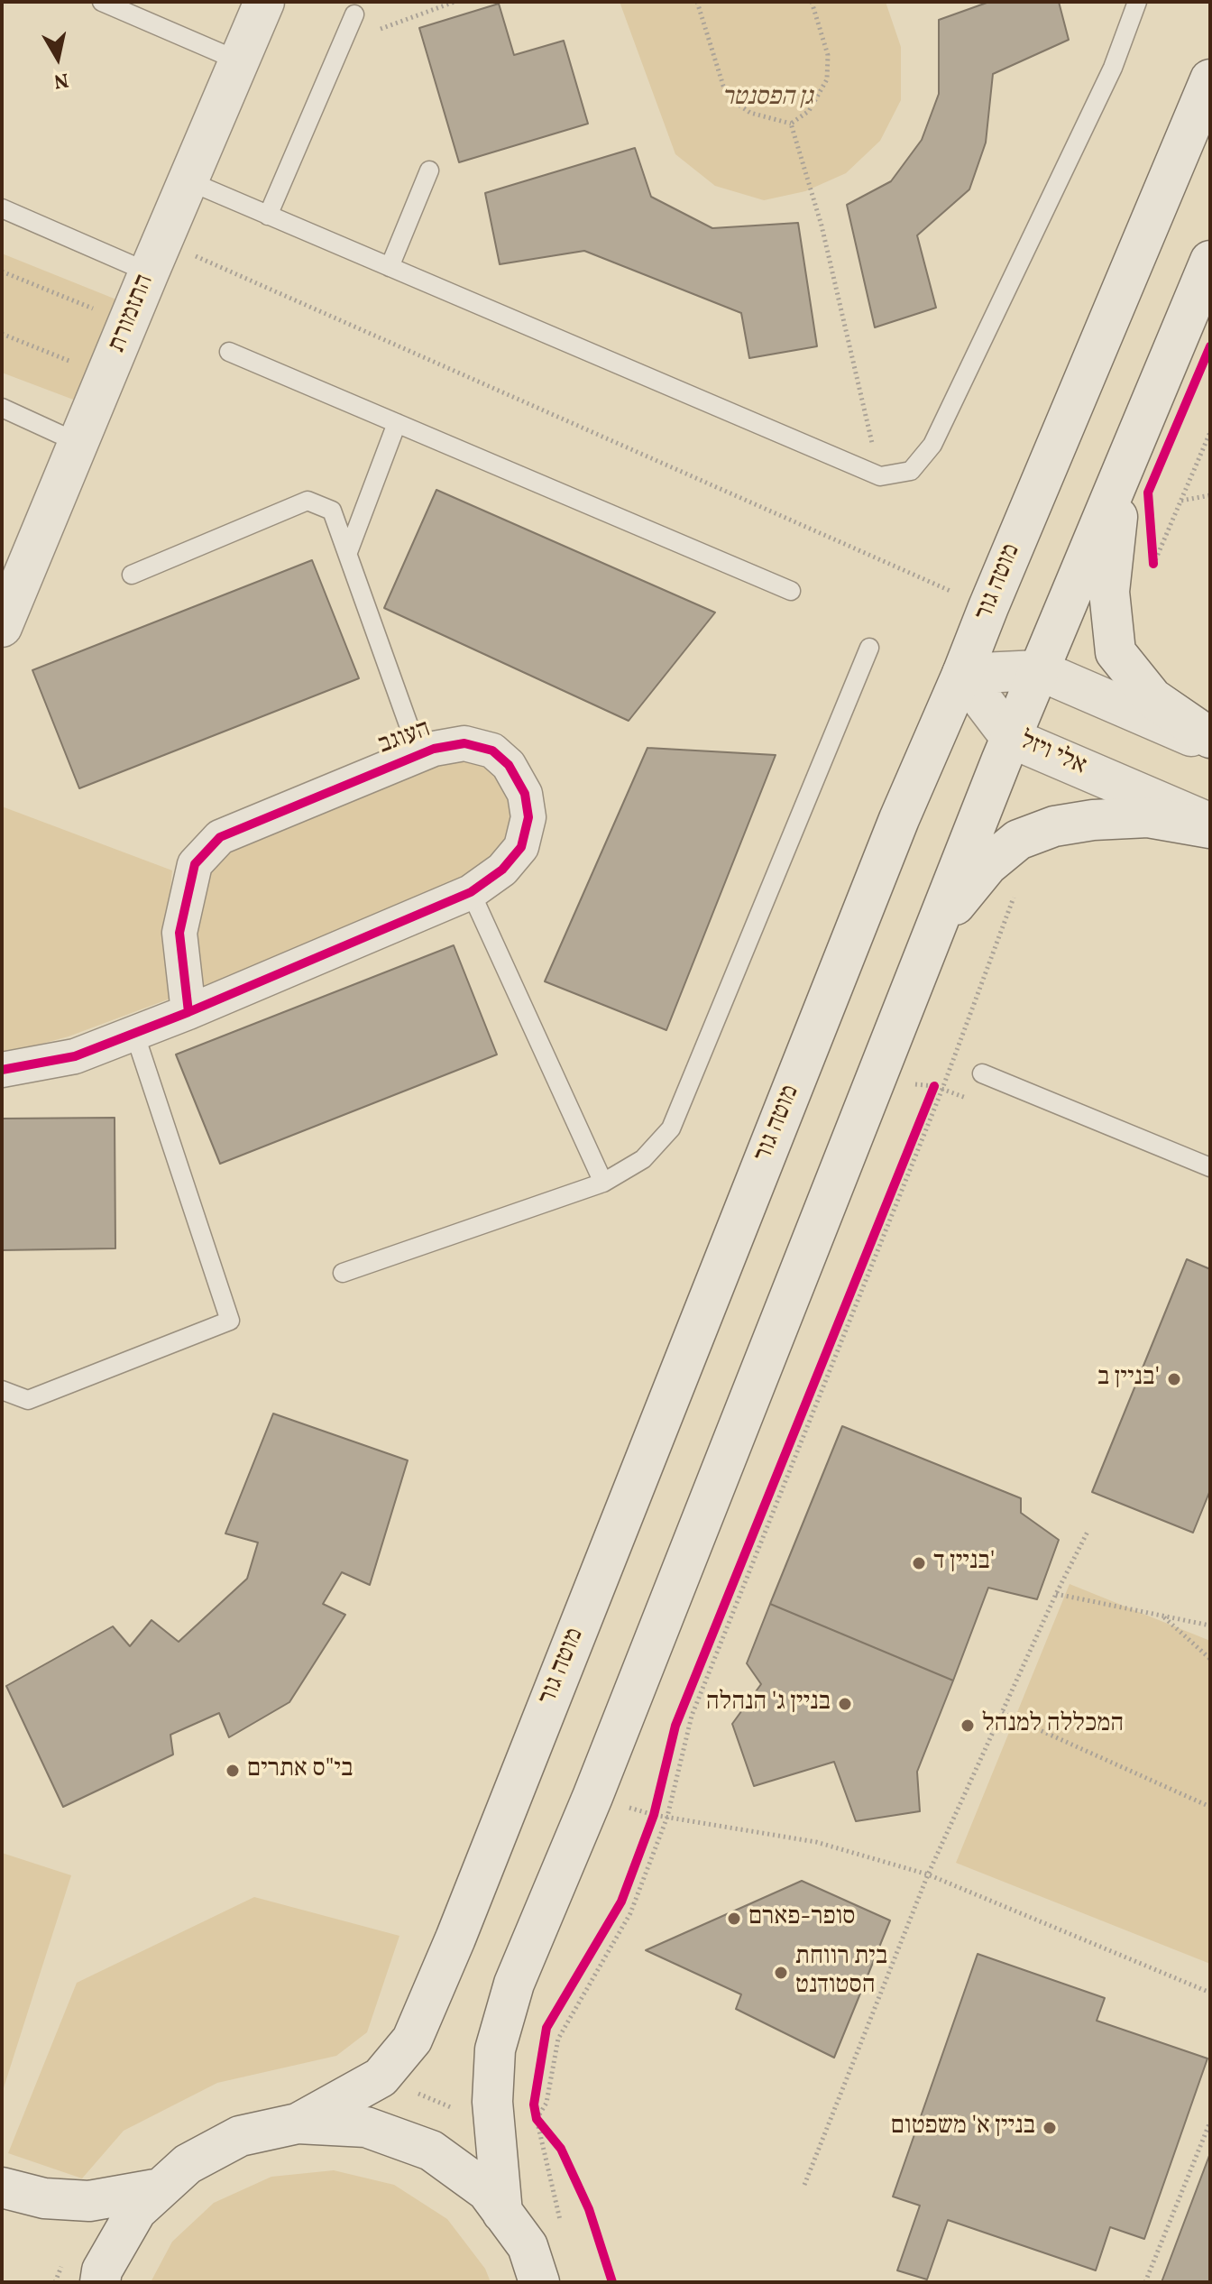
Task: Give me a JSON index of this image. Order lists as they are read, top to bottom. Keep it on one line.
{"streets":{"main road":["התזמורת","מוטה גור","אלי ויזל"],"street":["העוגב"]},"crossings":[["מוטה גור","אלי ויזל"]],"parks":["גן הפסנטר"],"places":["בניין ב'","בניין ד'","בניין ג' הנהלה","המכללה למנהל","בי\"ס אתרים","סופר-פארם","בית רווחת הסטודנט","בניין א' משפטום"],"north":"bottom"}
